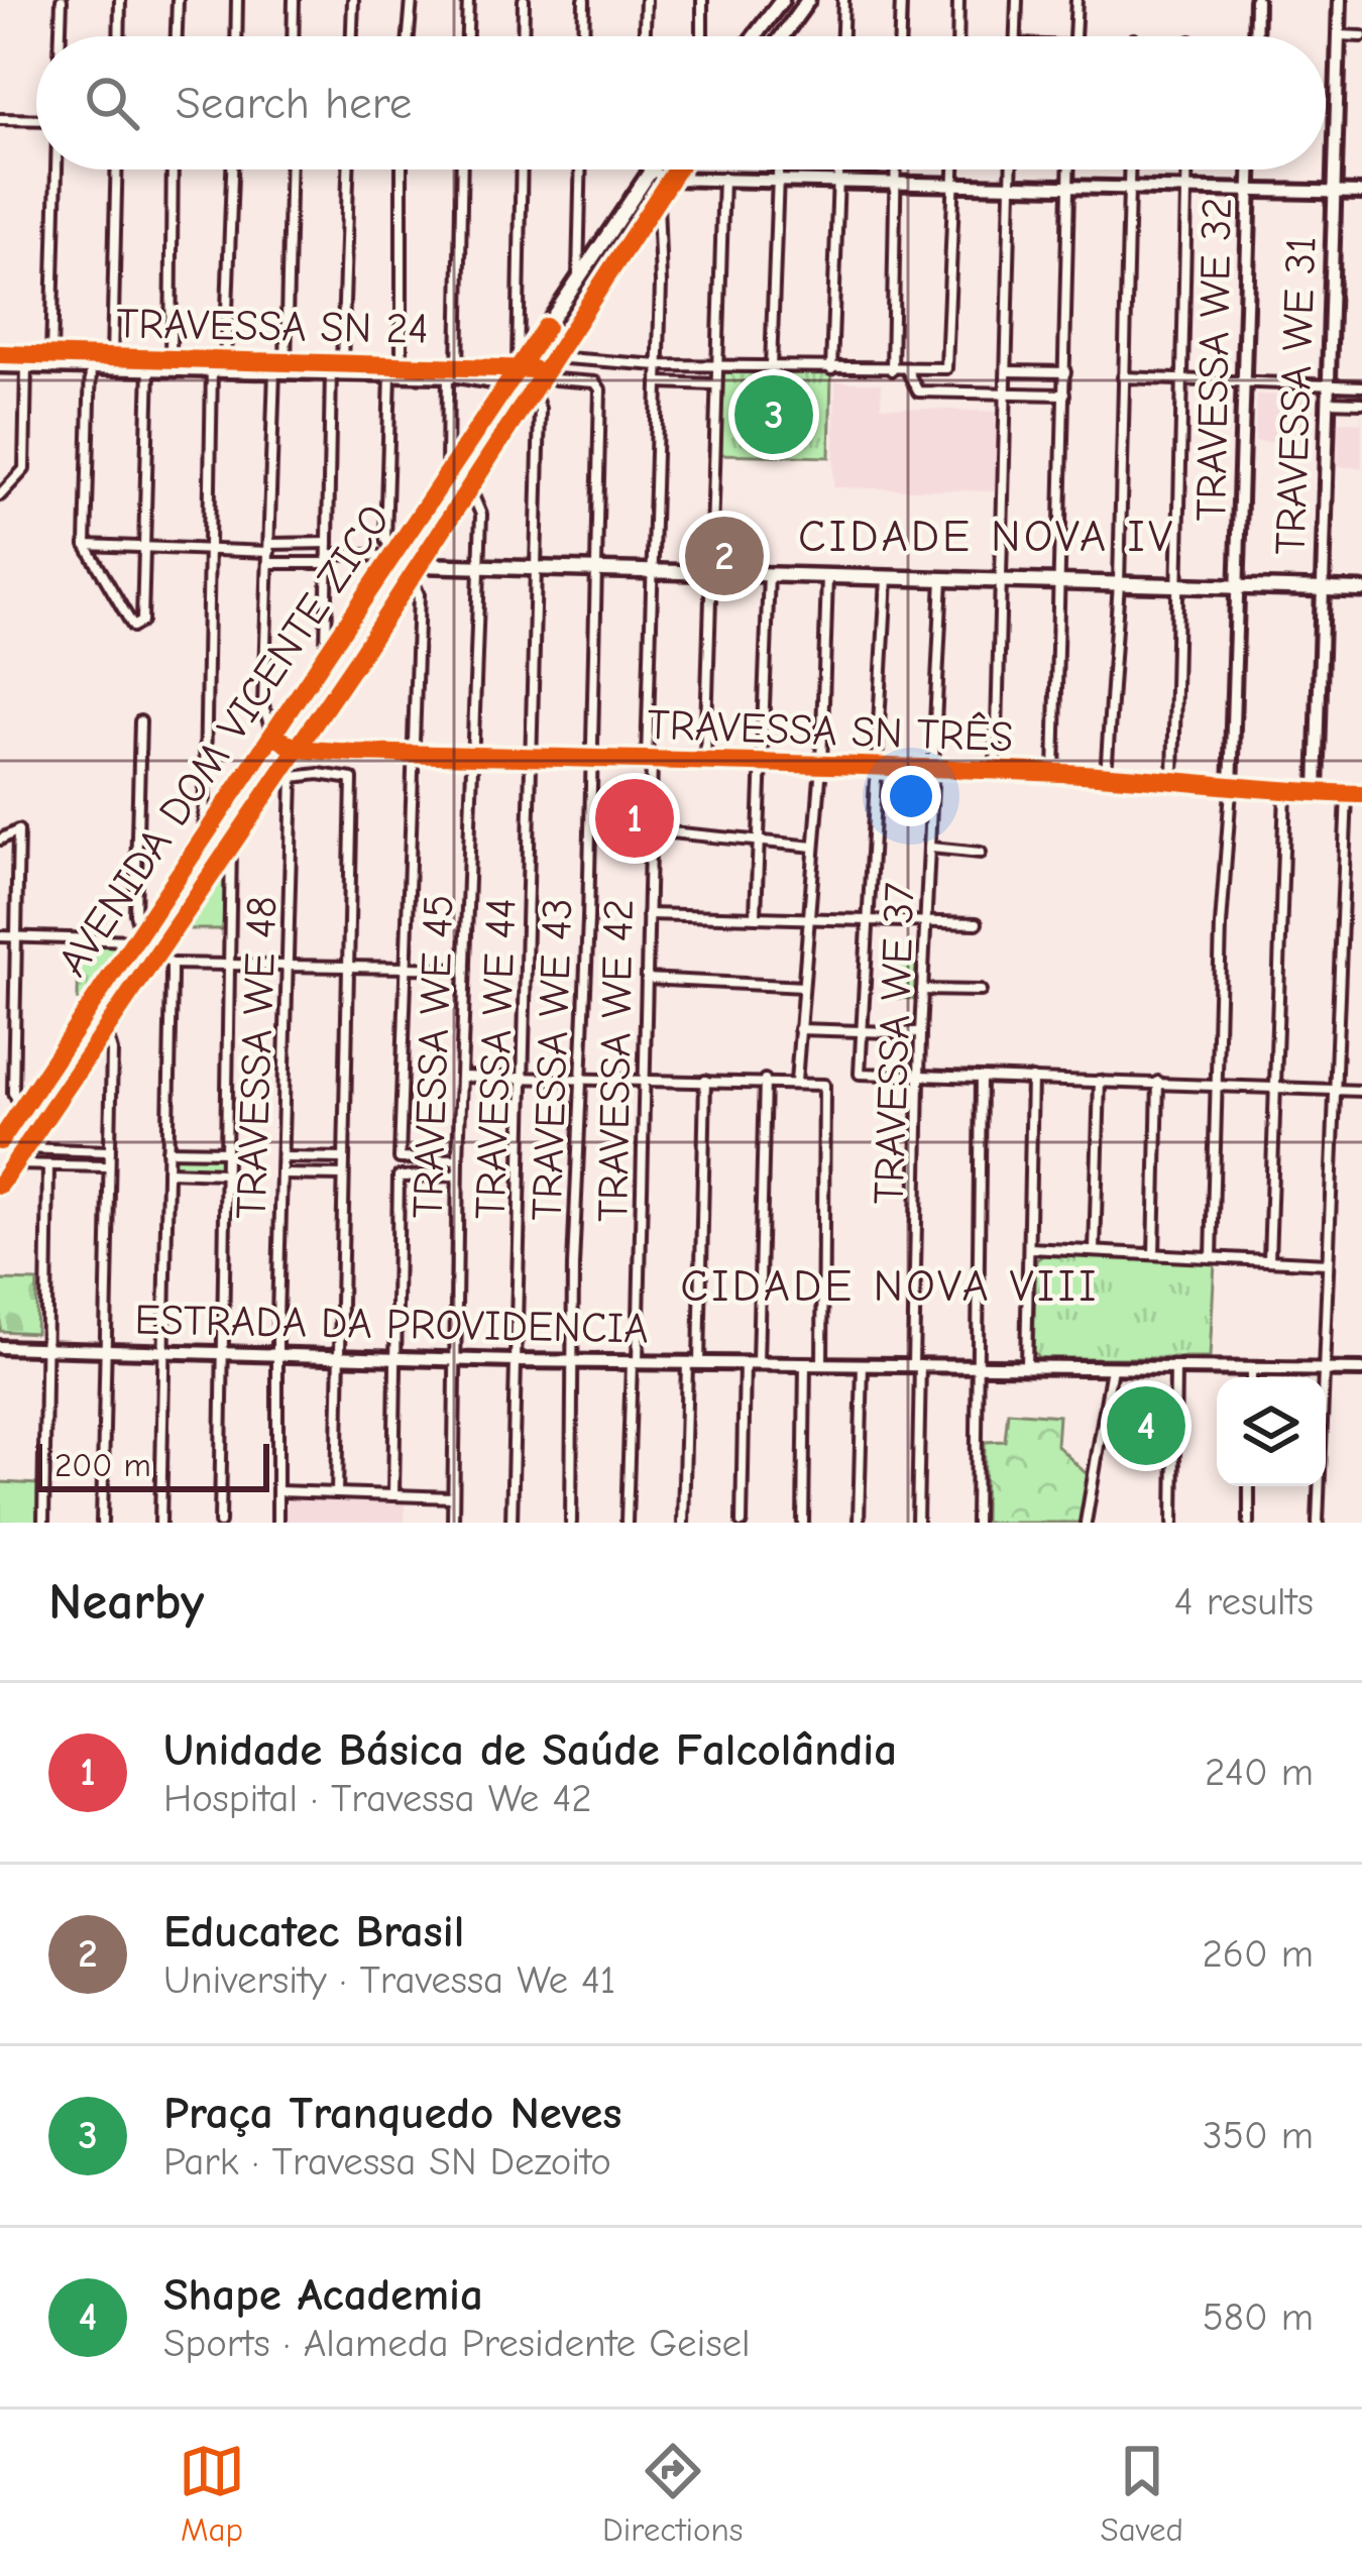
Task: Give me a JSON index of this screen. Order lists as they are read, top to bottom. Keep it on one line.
{"streets":{"main road":["TRAVESSA SN 24","TRAVESSA WE 32","TRAVESSA WE 31","TRAVESSA SN TRÊS","AVENIDA DOM VICENTE ZICO","ESTRADA DA PROVIDENCIA"],"street":["TRAVESSA WE 37","TRAVESSA WE 45","TRAVESSA WE 48","TRAVESSA WE 44","TRAVESSA WE 43","TRAVESSA WE 42"]},"crossings":[["TRAVESSA SN 24","AVENIDA DOM VICENTE ZICO"],["TRAVESSA WE 32","TRAVESSA SN TRÊS"],["TRAVESSA WE 31","TRAVESSA SN TRÊS"],["TRAVESSA SN TRÊS","AVENIDA DOM VICENTE ZICO"],["TRAVESSA SN TRÊS","TRAVESSA WE 37"],["TRAVESSA SN TRÊS","TRAVESSA WE 45"],["TRAVESSA SN TRÊS","TRAVESSA WE 44"],["TRAVESSA SN TRÊS","TRAVESSA WE 43"],["TRAVESSA SN TRÊS","TRAVESSA WE 42"],["AVENIDA DOM VICENTE ZICO","TRAVESSA WE 48"],["TRAVESSA WE 37","ESTRADA DA PROVIDENCIA"],["TRAVESSA WE 45","ESTRADA DA PROVIDENCIA"],["TRAVESSA WE 48","ESTRADA DA PROVIDENCIA"],["TRAVESSA WE 44","ESTRADA DA PROVIDENCIA"],["TRAVESSA WE 43","ESTRADA DA PROVIDENCIA"],["TRAVESSA WE 42","ESTRADA DA PROVIDENCIA"]],"districts":["CIDADE NOVA IV","CIDADE NOVA VIII"],"scale_bar":"200 m","page":{"search":"Search here","pins":["3","2","1","4"],"scale":"200 m","heading":["Nearby","4 results"],"list":[{"mark":"1","name":"Unidade Básica de Saúde Falcolândia","note":"Hospital · Travessa We 42","value":"240 m"},{"mark":"2","name":"Educatec Brasil","note":"University · Travessa We 41","value":"260 m"},{"mark":"3","name":"Praça Tranquedo Neves","note":"Park · Travessa SN Dezoito","value":"350 m"},{"mark":"4","name":"Shape Academia","note":"Sports · Alameda Presidente Geisel","value":"580 m"}],"nav":["Map","Directions","Saved"]}}
